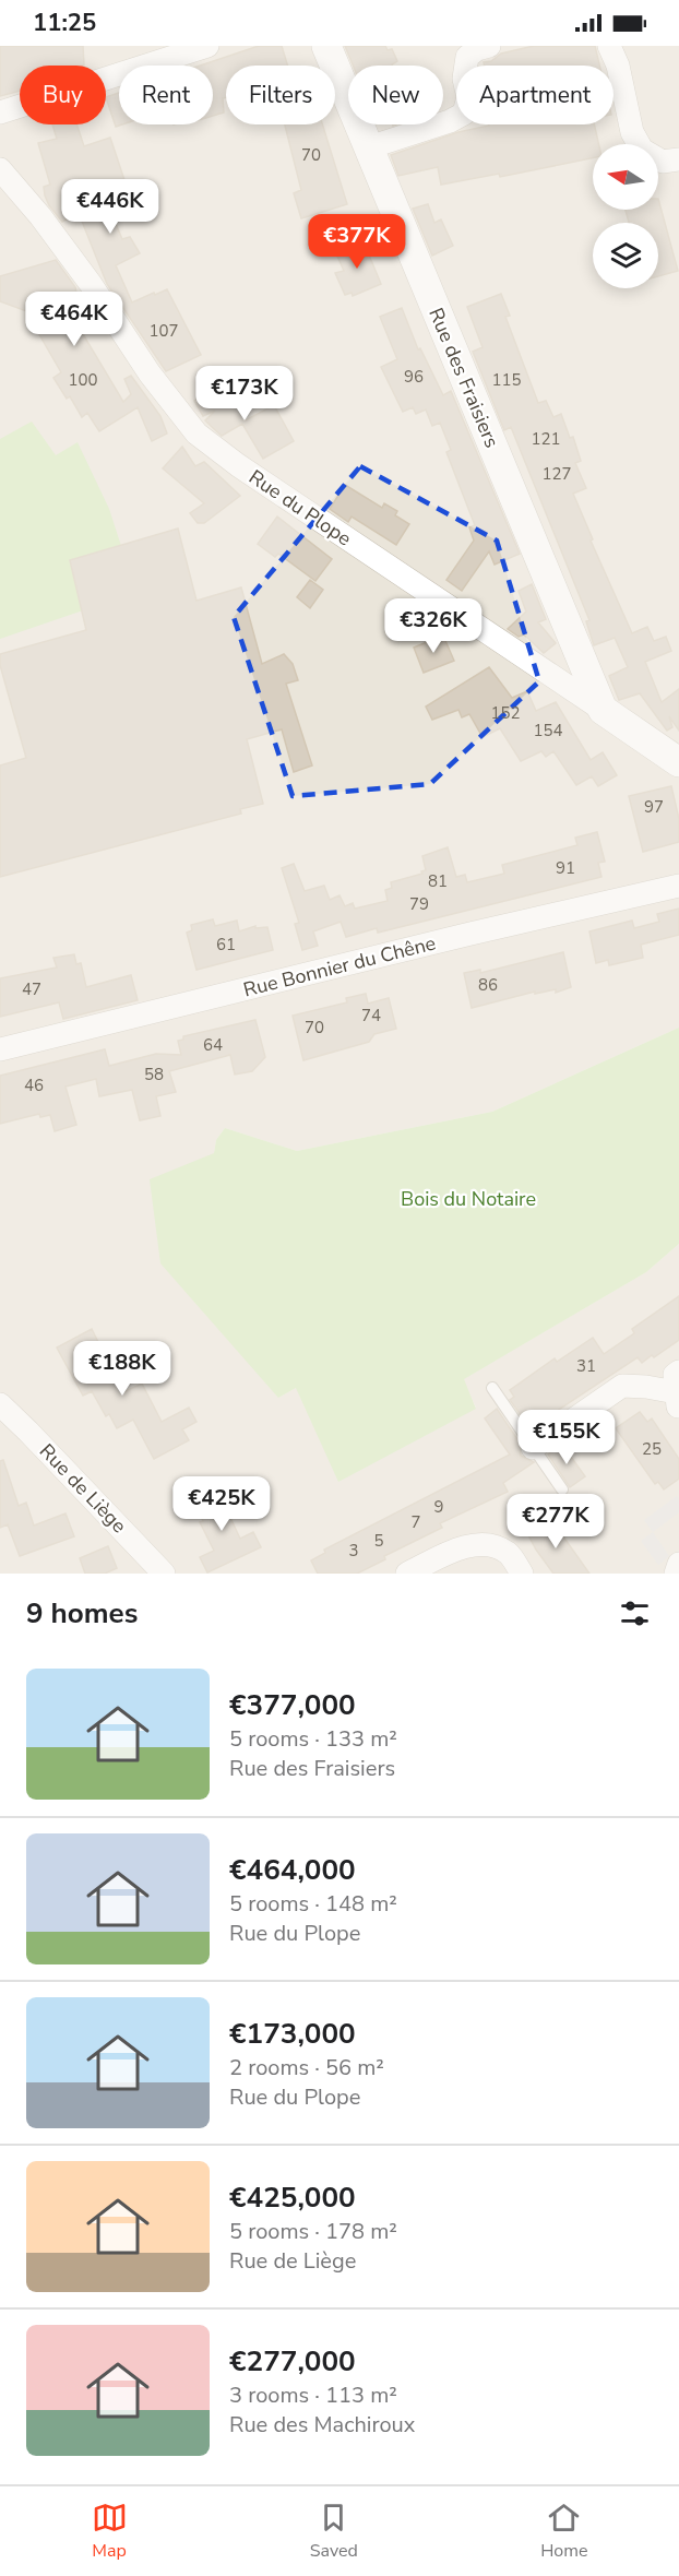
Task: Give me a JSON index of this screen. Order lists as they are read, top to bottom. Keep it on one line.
{"streets":{"street":["Rue des Fraisiers","Rue du Plope","Rue Bonnier du Chêne","Rue de Liège"]},"crossings":[["Rue des Fraisiers","Rue du Plope"]],"parks":["Bois du Notaire"],"house_numbers":["70","107","96","100","115","121","127","152","154","97","91","81","79","61","86","47","74","70","64","58","46","31","25","9","7","5","3"],"north":"left","page":{"status":"11:25","chip":["Buy","Rent","Filters","New","Apartment"],"price":["€446K","€377K","€464K","€173K","€326K","€188K","€155K","€425K","€277K"],"heading":"9 homes","list":[{"name":"€377,000","note":"5 rooms · 133 m² · Rue des Fraisiers"},{"name":"€464,000","note":"5 rooms · 148 m² · Rue du Plope"},{"name":"€173,000","note":"2 rooms · 56 m² · Rue du Plope"},{"name":"€425,000","note":"5 rooms · 178 m² · Rue de Liège"},{"name":"€277,000","note":"3 rooms · 113 m² · Rue des Machiroux"}],"tabs":["Map","Saved","Home"]}}
